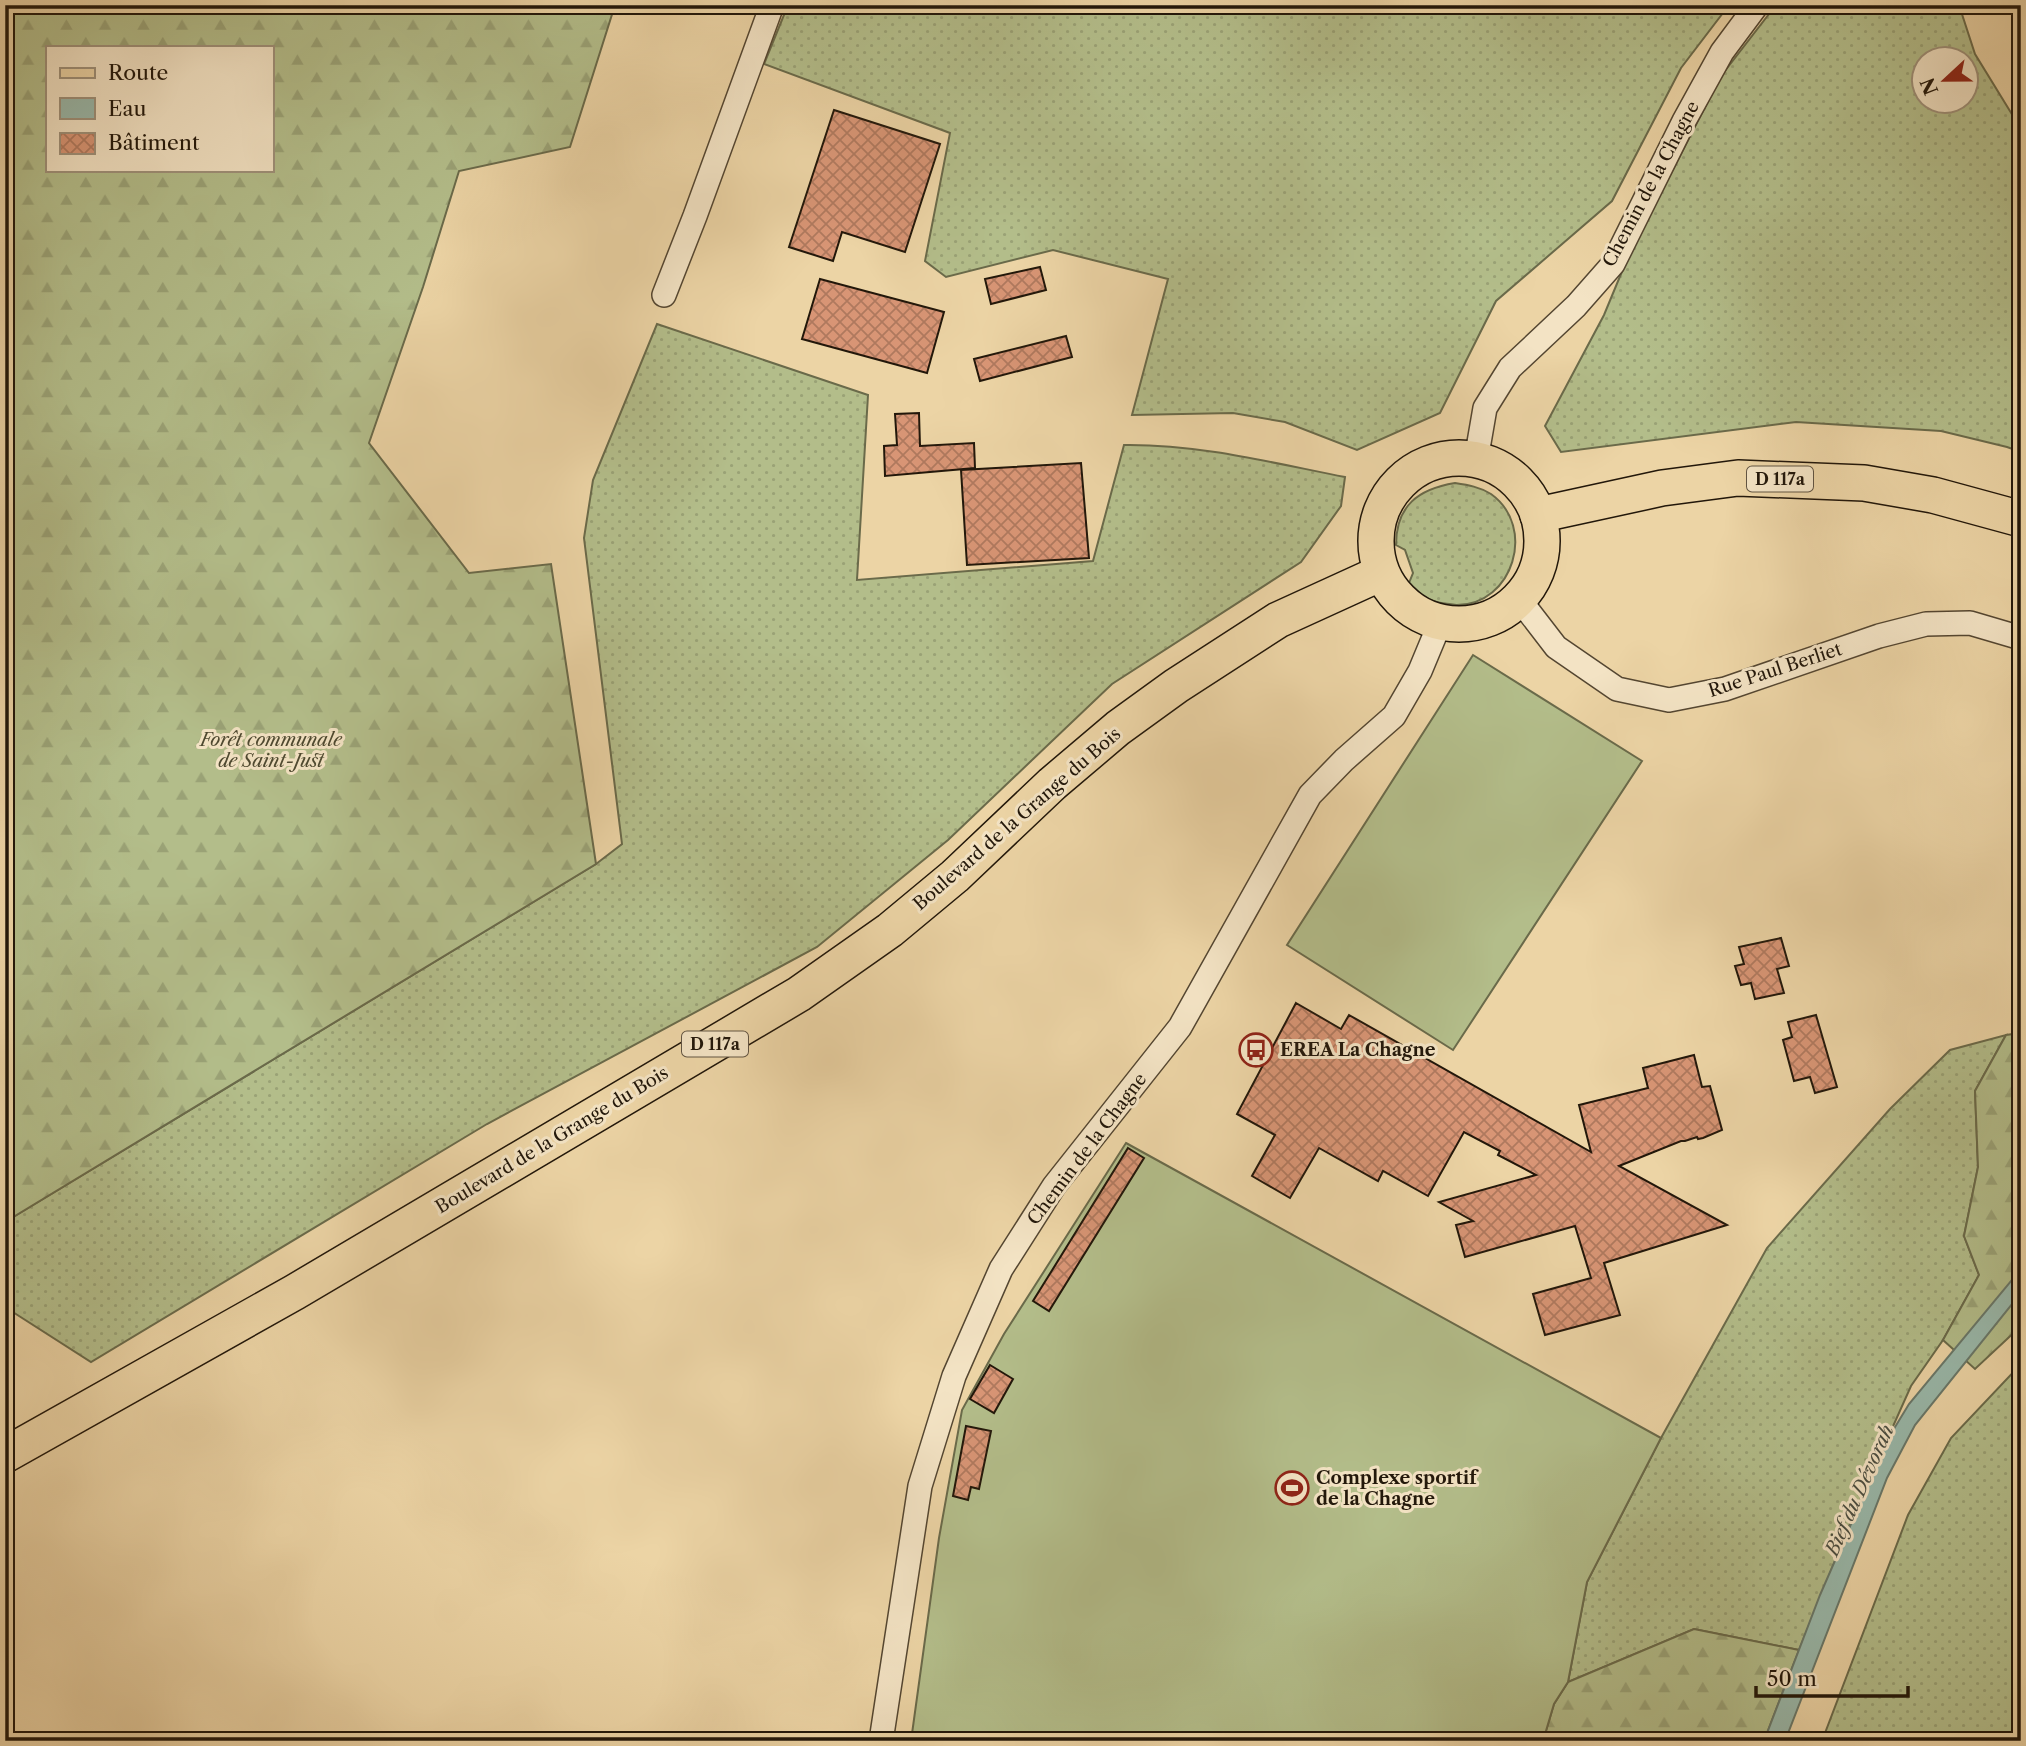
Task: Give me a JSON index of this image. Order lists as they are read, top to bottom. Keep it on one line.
{"streets":{"main road":["D 117a","Boulevard de la Grange du Bois"],"street":["Chemin de la Chagne","Rue Paul Berliet"]},"crossings":[["Chemin de la Chagne","D 117a"],["Chemin de la Chagne","Rue Paul Berliet"],["Chemin de la Chagne","Boulevard de la Grange du Bois"],["D 117a","Rue Paul Berliet"],["D 117a","Boulevard de la Grange du Bois"],["Rue Paul Berliet","Boulevard de la Grange du Bois"]],"water":["Bief du Dévorah"],"parks":["Forêt communale de Saint-Just"],"places":{"bus stop":["EREA La Chagne"],"sports":["Complexe sportif de la Chagne"]},"legend":["Route","Eau","Bâtiment"],"scale_bar":"50 m","north":"left"}
